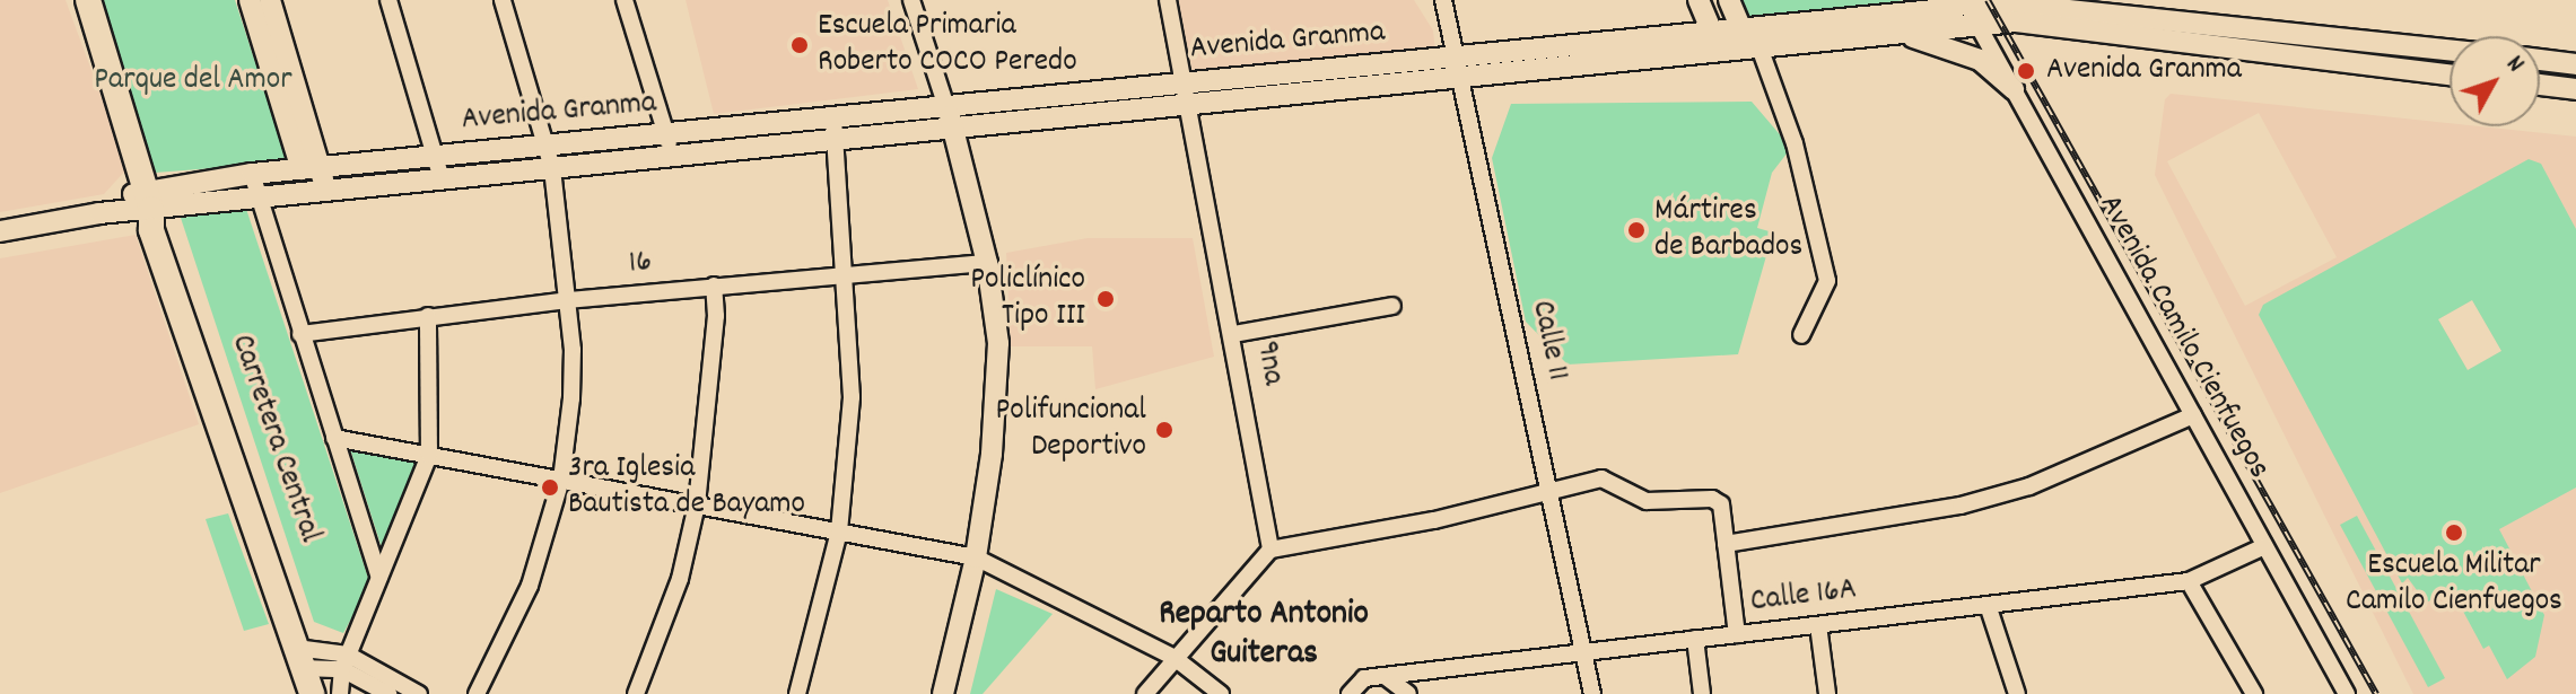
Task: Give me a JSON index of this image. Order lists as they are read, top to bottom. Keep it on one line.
{"streets":{"highway":["Carretera Central"],"main road":["Avenida Granma"],"street":["16","Avenida Camilo Cienfuegos","Calle 11","9na","Calle 16A"]},"crossings":[["Avenida Granma","Avenida Camilo Cienfuegos"],["Avenida Granma","Calle 11"],["Avenida Granma","9na"],["Avenida Granma","Carretera Central"],["Avenida Camilo Cienfuegos","Calle 16A"],["Calle 11","Calle 16A"]],"districts":["Reparto Antonio Guiteras"],"parks":["Parque del Amor"],"places":["Escuela Primaria Roberto COCO Peredo","Avenida Granma","Mártires de Barbados","Policlínico Tipo III","Polifuncional Deportivo","3ra Iglesia Bautista de Bayamo","Escuela Militar Camilo Cienfuegos"],"north":"top right"}
